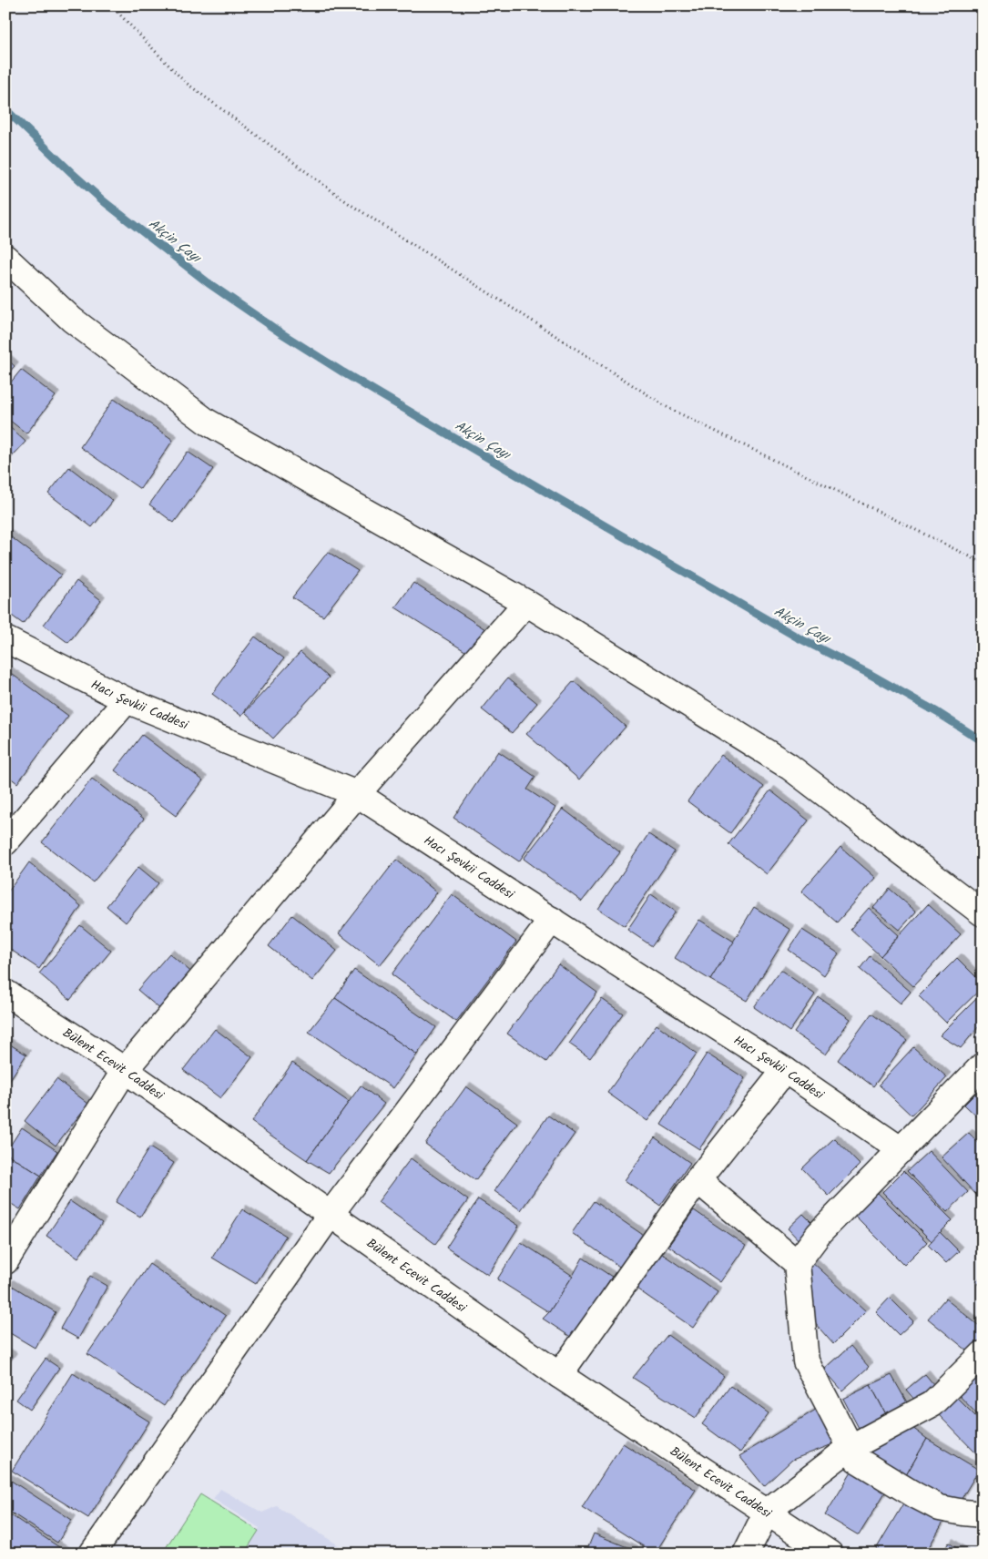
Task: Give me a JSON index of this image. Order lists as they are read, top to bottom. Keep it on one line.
{"streets":{"street":["Hacı Şevkii Caddesi","Bülent Ecevit Caddesi"]},"water":["Akçin Çayı"]}
